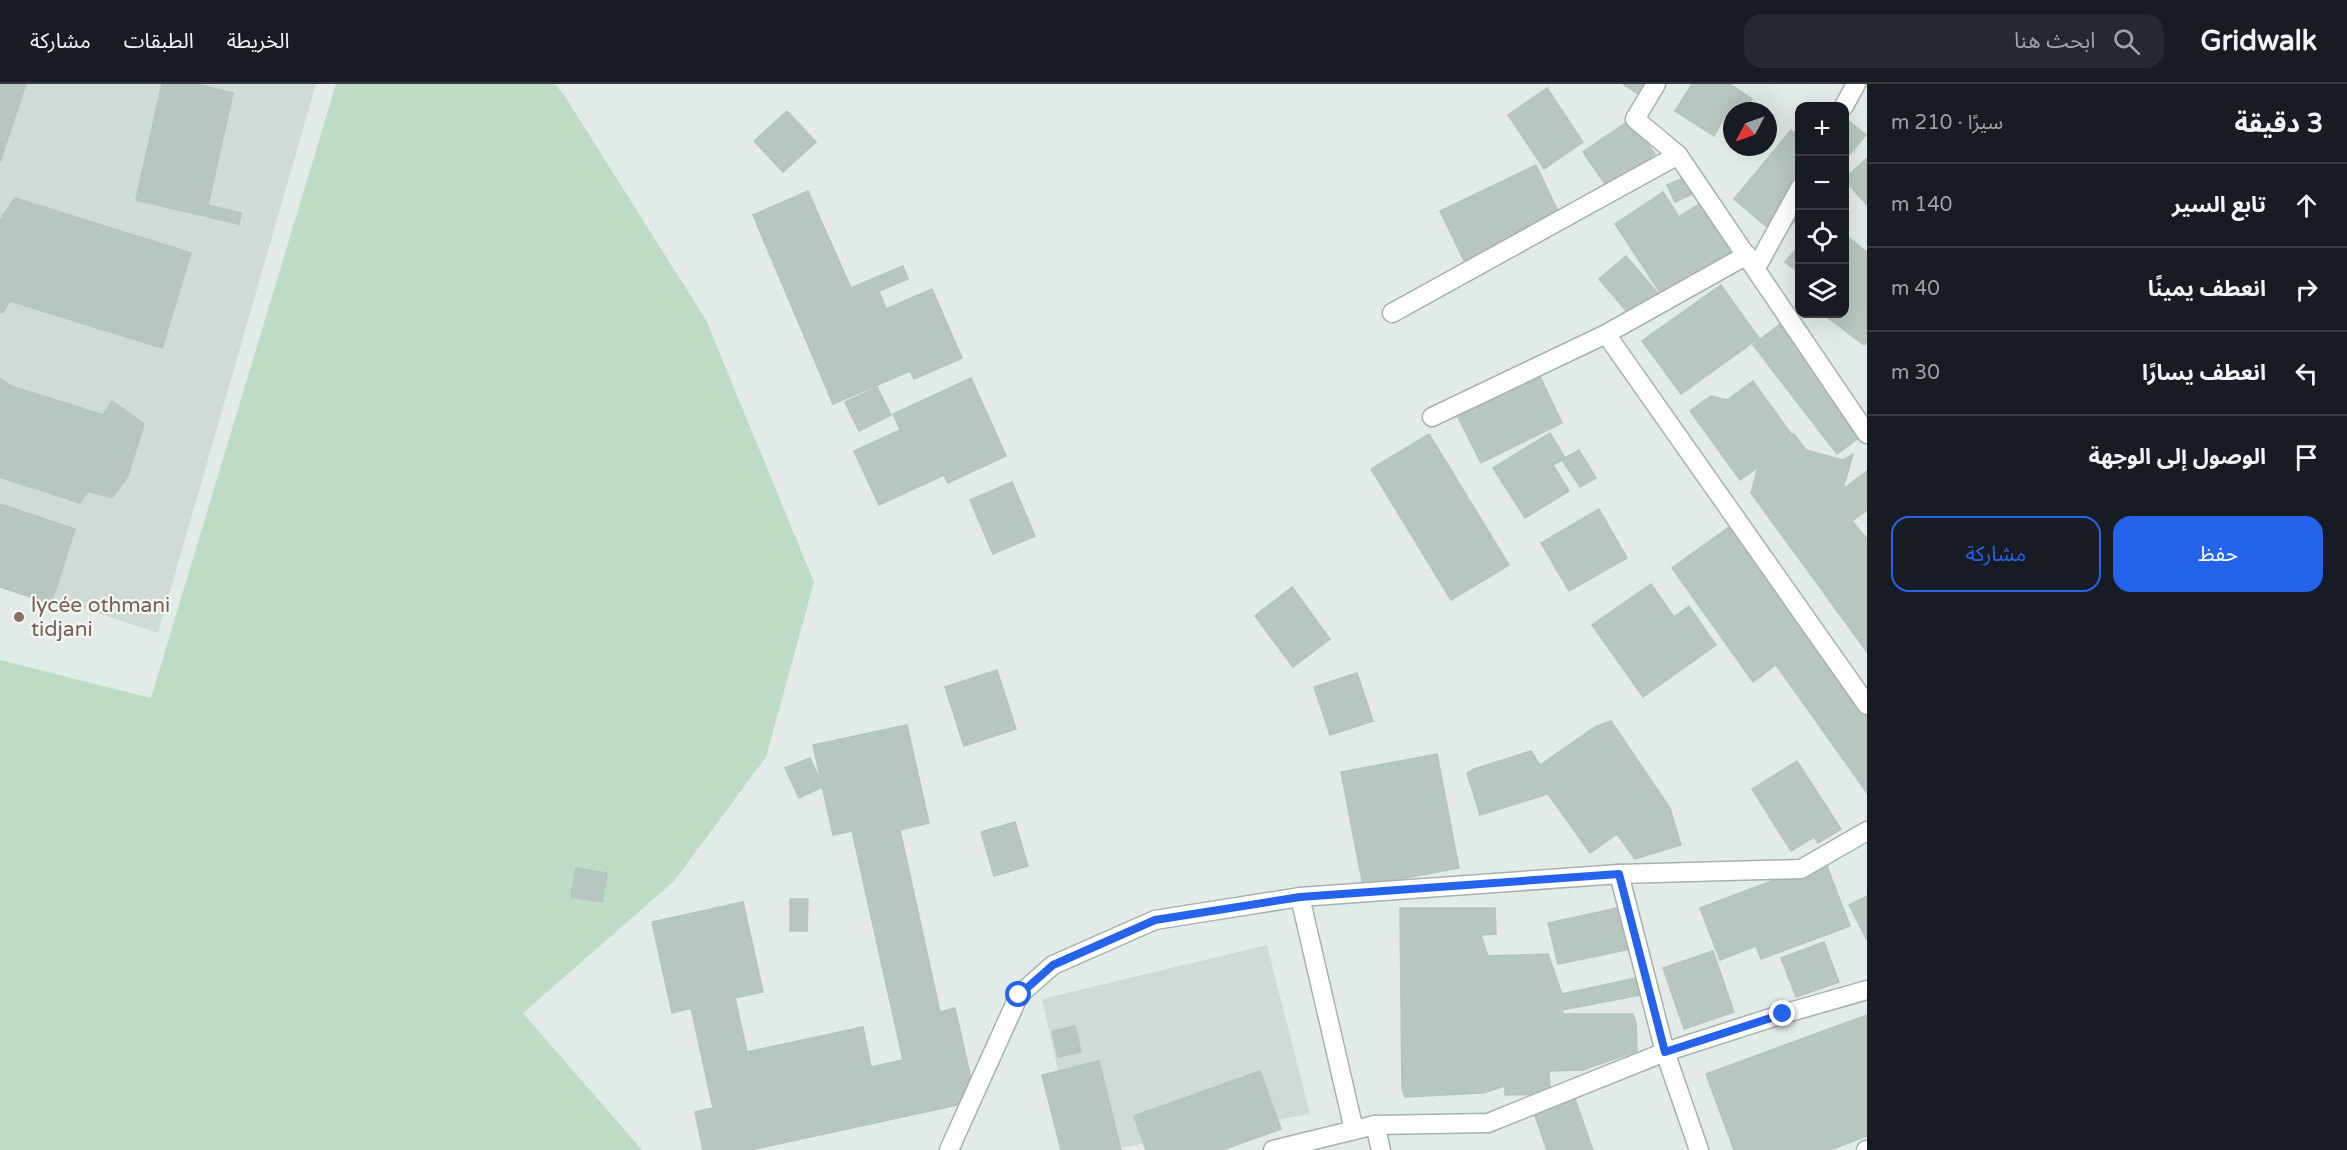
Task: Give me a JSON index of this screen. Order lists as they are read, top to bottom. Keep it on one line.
{"places":["lycée othmani tidjani"],"north":"bottom left","page":{"header":"Gridwalk","search":"ابحث هنا","nav":["الخريطة","الطبقات","مشاركة"],"heading":["3 دقيقة","سيرًا · 210 m"],"map_buttons":["+","−"],"list":[["تابع السير","140 m"],["انعطف يمينًا","40 m"],["انعطف يسارًا","30 m"],"الوصول إلى الوجهة"],"buttons":["حفظ","مشاركة"]}}
